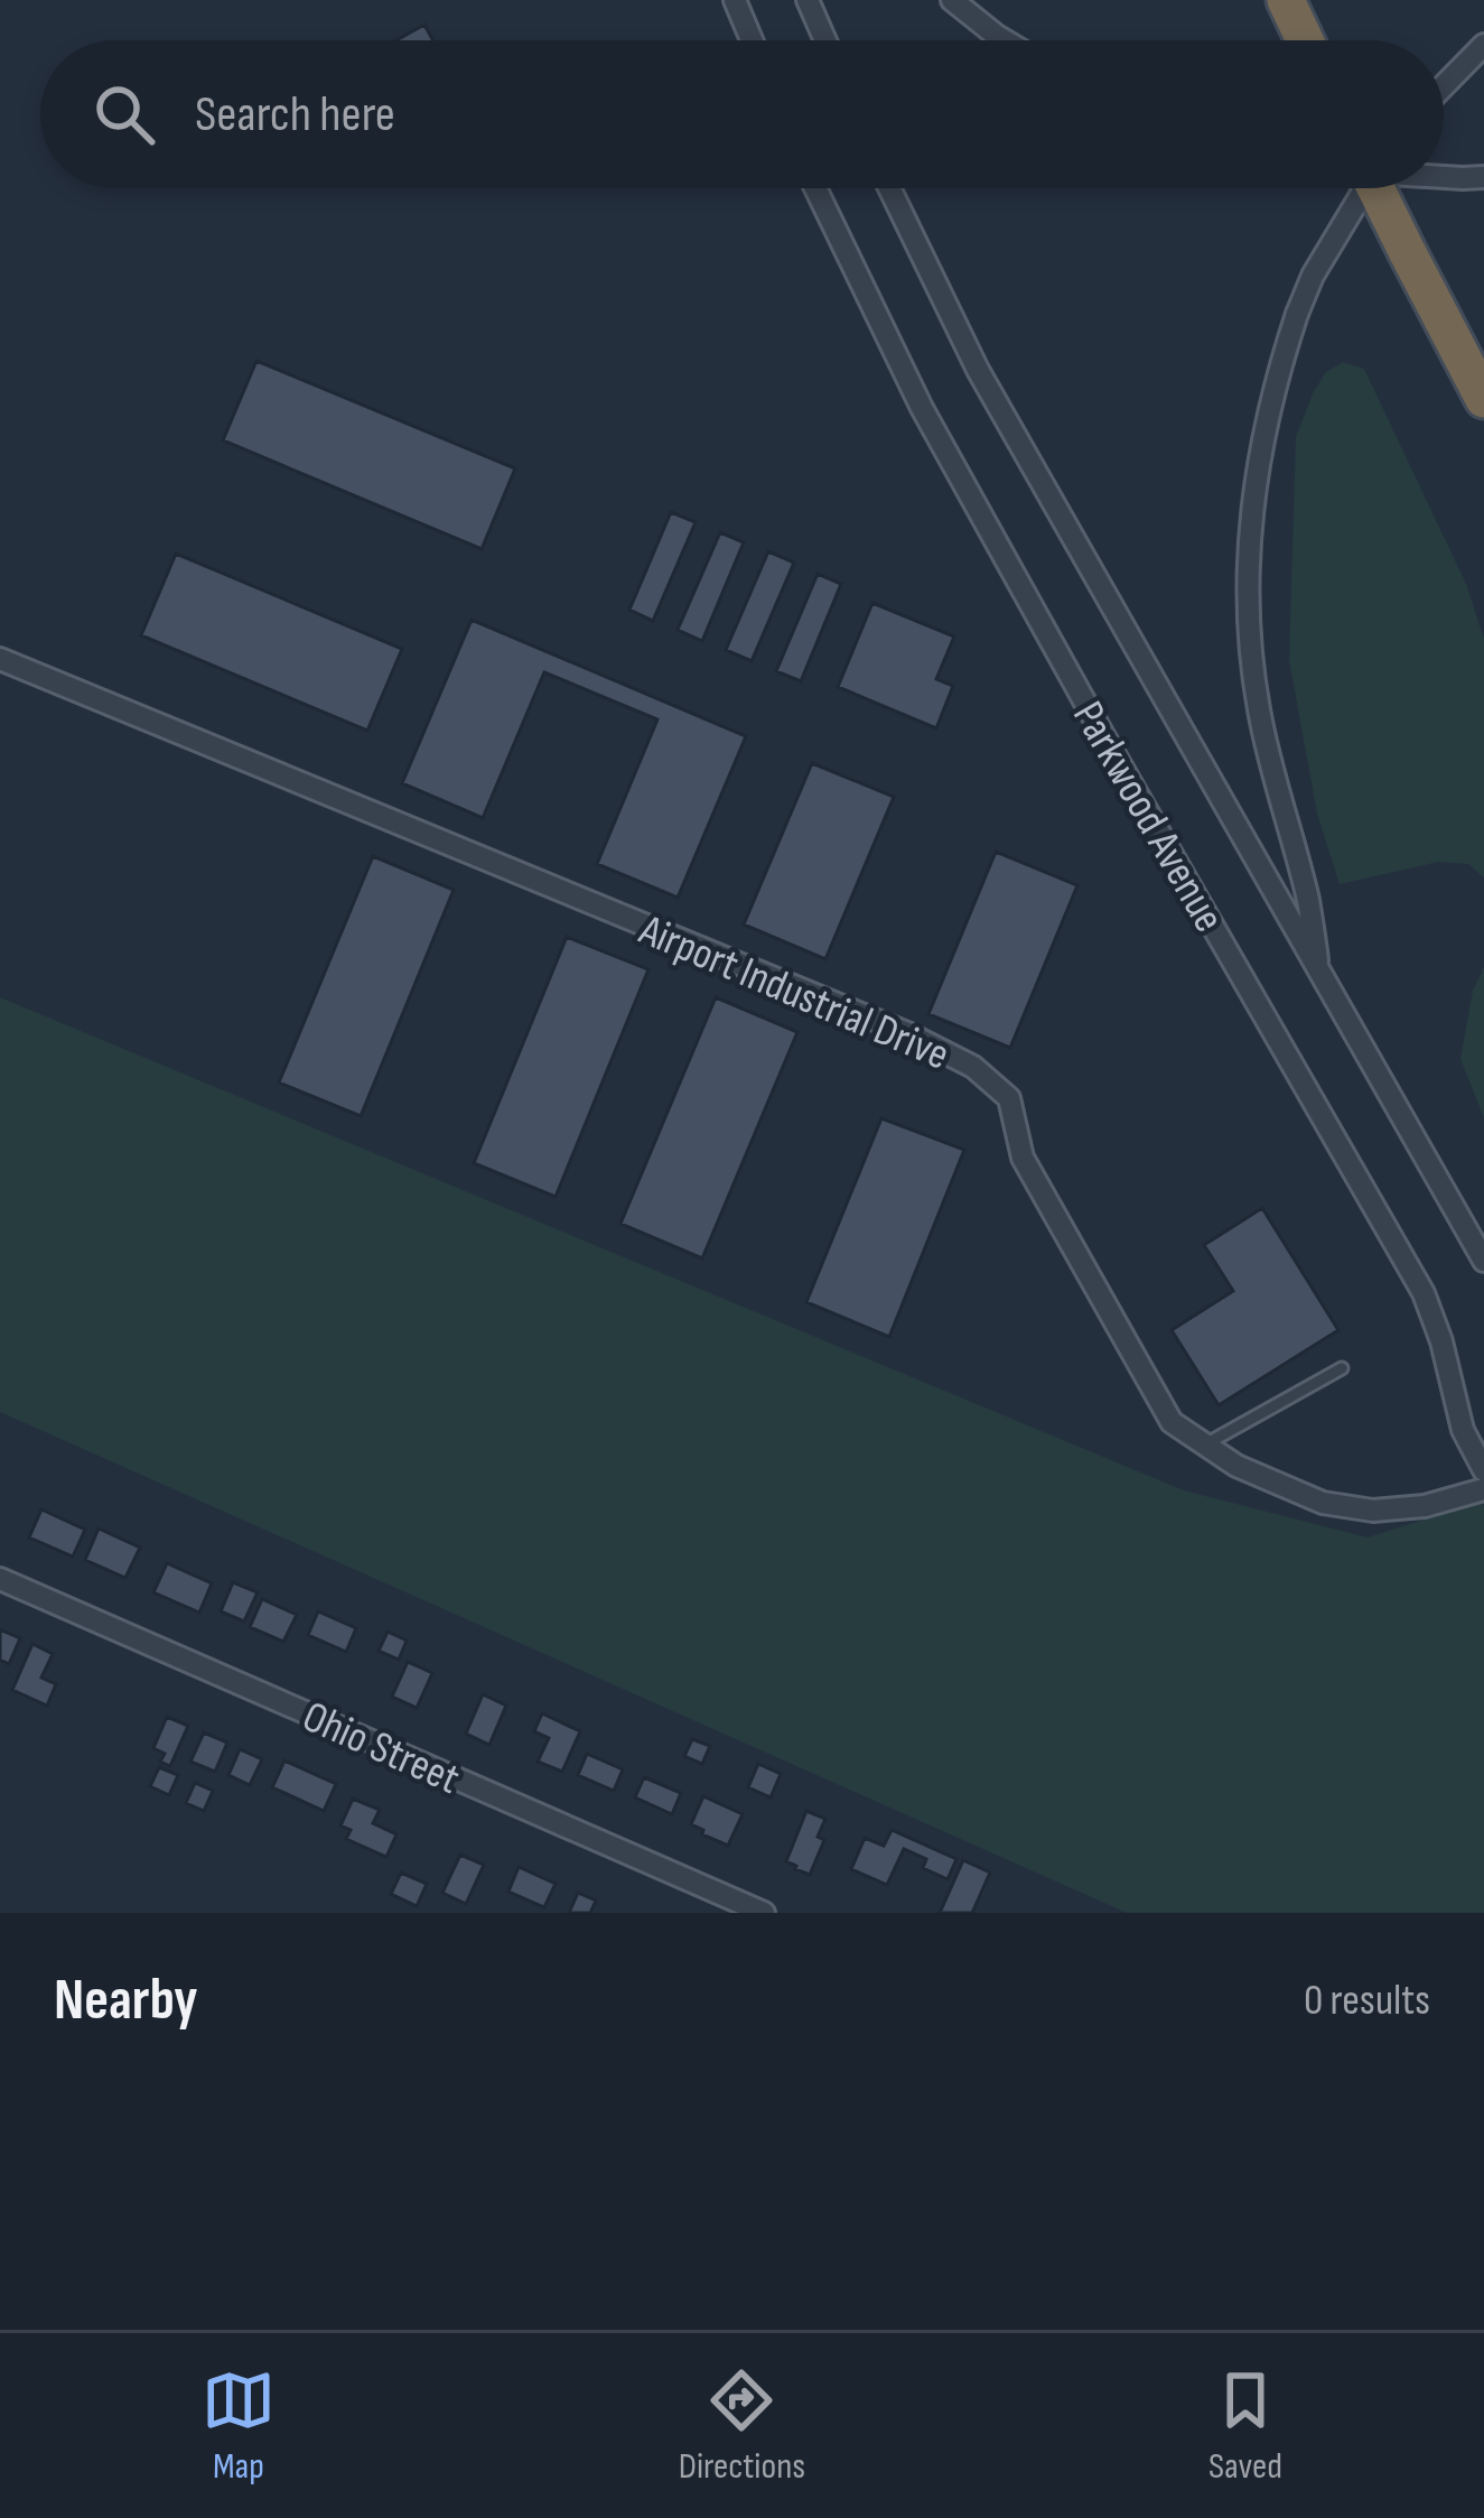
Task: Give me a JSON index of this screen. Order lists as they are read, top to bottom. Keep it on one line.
{"streets":{"street":["Parkwood Avenue","Airport Industrial Drive","Ohio Street"]},"page":{"search":"Search here","heading":["Nearby","0 results"],"nav":["Map","Directions","Saved"]}}
